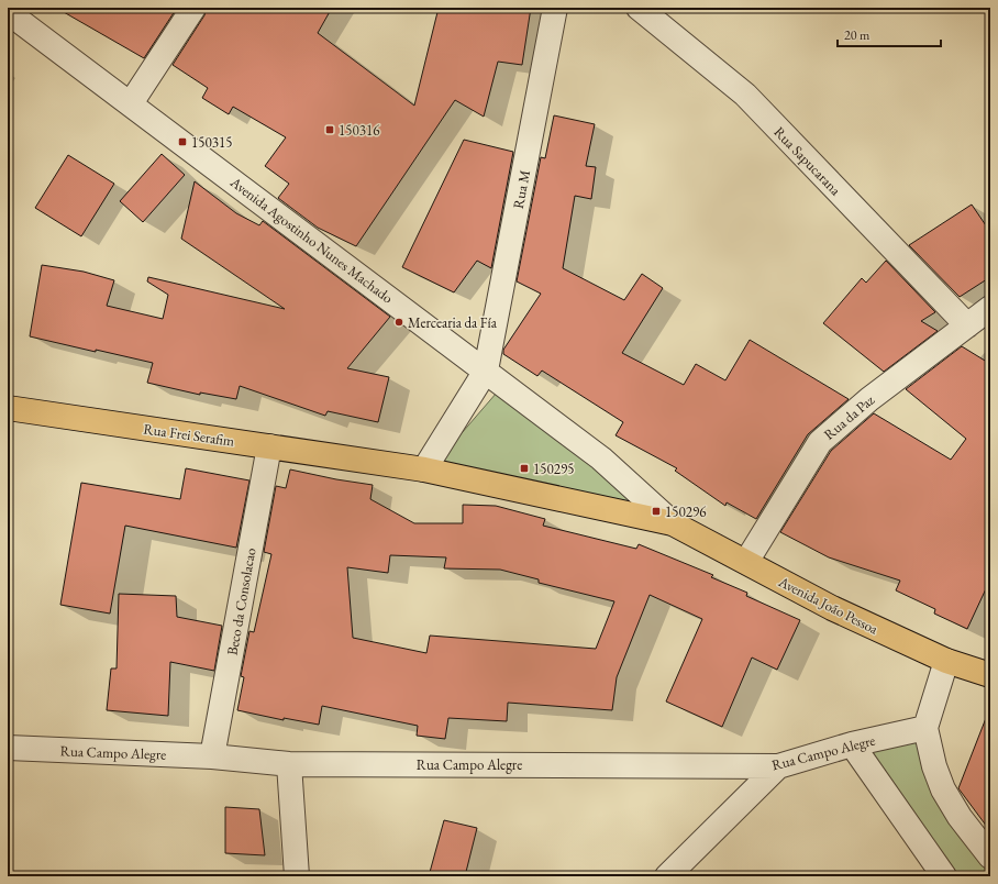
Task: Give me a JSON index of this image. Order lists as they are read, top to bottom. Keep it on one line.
{"streets":{"main road":["Rua Frei Serafim","Avenida João Pessoa"],"street":["Rua Sapucarana","Rua M","Avenida Agostinho Nunes Machado","Rua da Paz","Beco da Consolacao","Rua Campo Alegre"]},"crossings":[["Rua Sapucarana","Rua da Paz"],["Rua M","Avenida Agostinho Nunes Machado"],["Avenida Agostinho Nunes Machado","Avenida João Pessoa"],["Rua da Paz","Avenida João Pessoa"],["Rua Frei Serafim","Beco da Consolacao"],["Rua Frei Serafim","Avenida João Pessoa"],["Beco da Consolacao","Rua Campo Alegre"]],"places":{"transit":["150316","150315","150295","150296"],"other":["Mercearia da Fía"]},"scale_bar":"20 m"}
